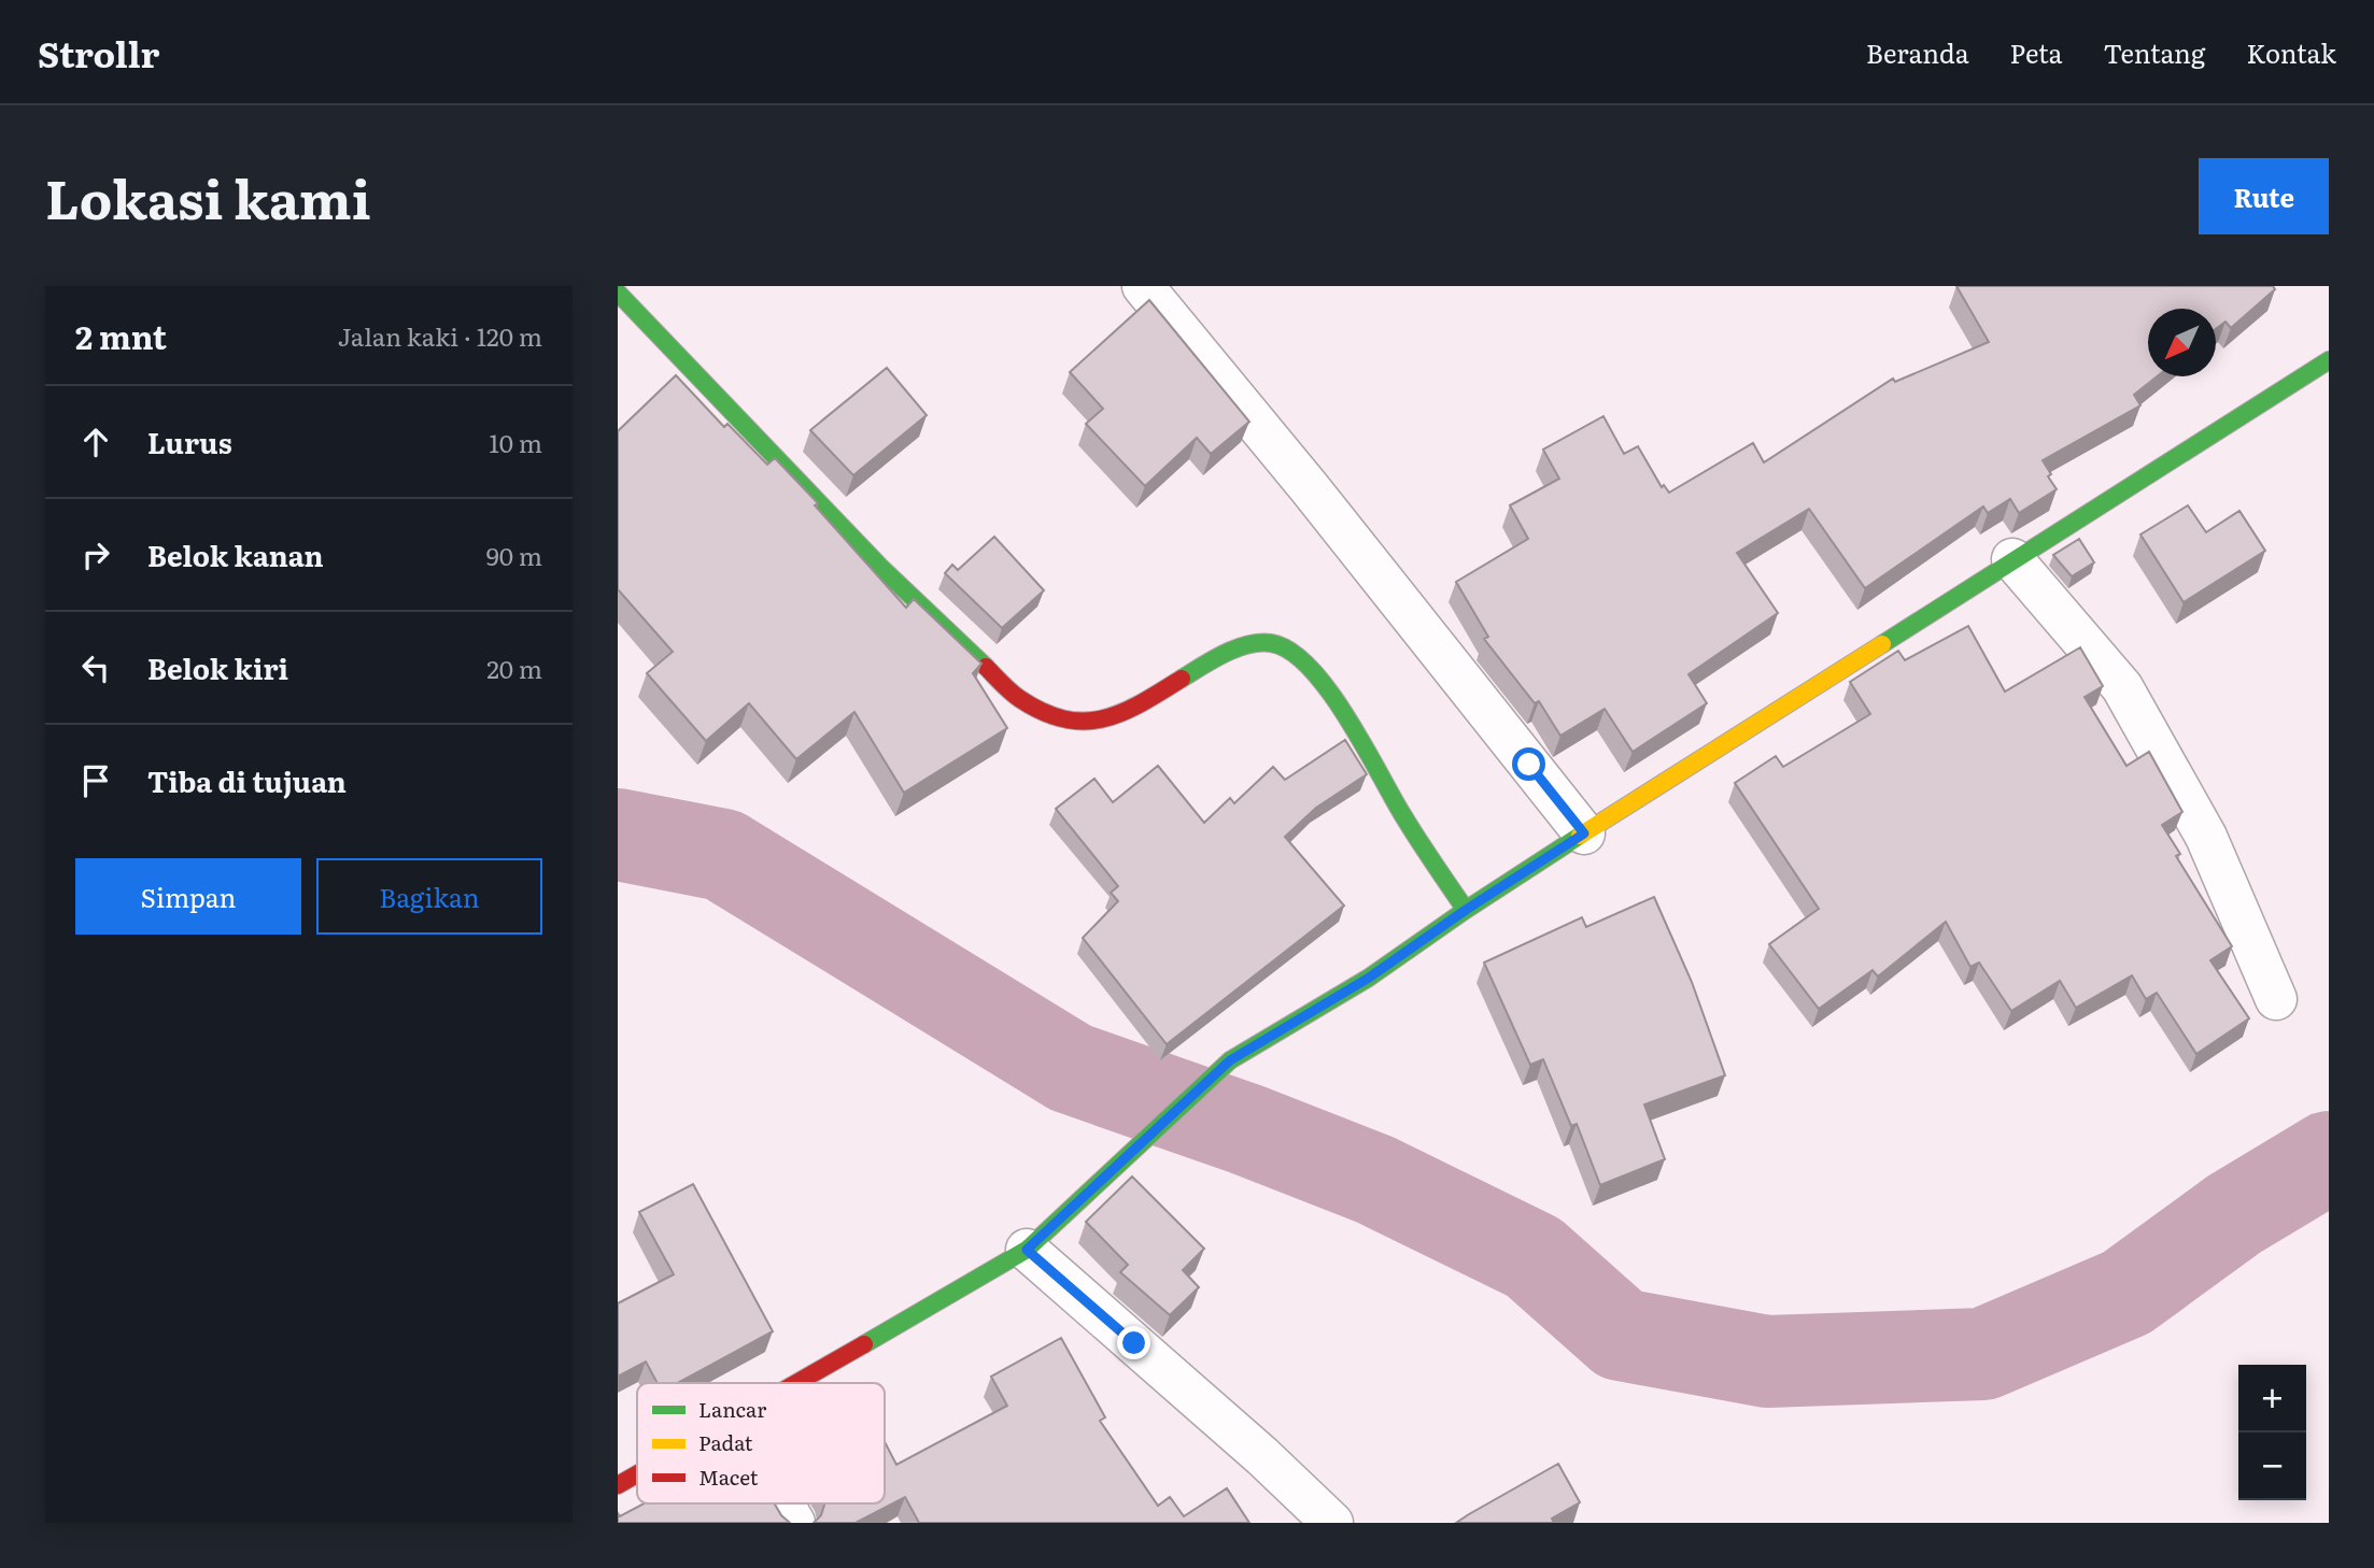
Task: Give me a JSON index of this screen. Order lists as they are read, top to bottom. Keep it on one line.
{"legend":["Lancar","Padat","Macet"],"north":"bottom left","page":{"header":"Strollr","nav":["Beranda","Peta","Tentang","Kontak"],"title":"Lokasi kami","buttons":["Rute",["Simpan","Bagikan"]],"heading":["2 mnt","Jalan kaki · 120 m"],"list":[["Lurus","10 m"],["Belok kanan","90 m"],["Belok kiri","20 m"],"Tiba di tujuan"],"map_buttons":["+","−"]}}
